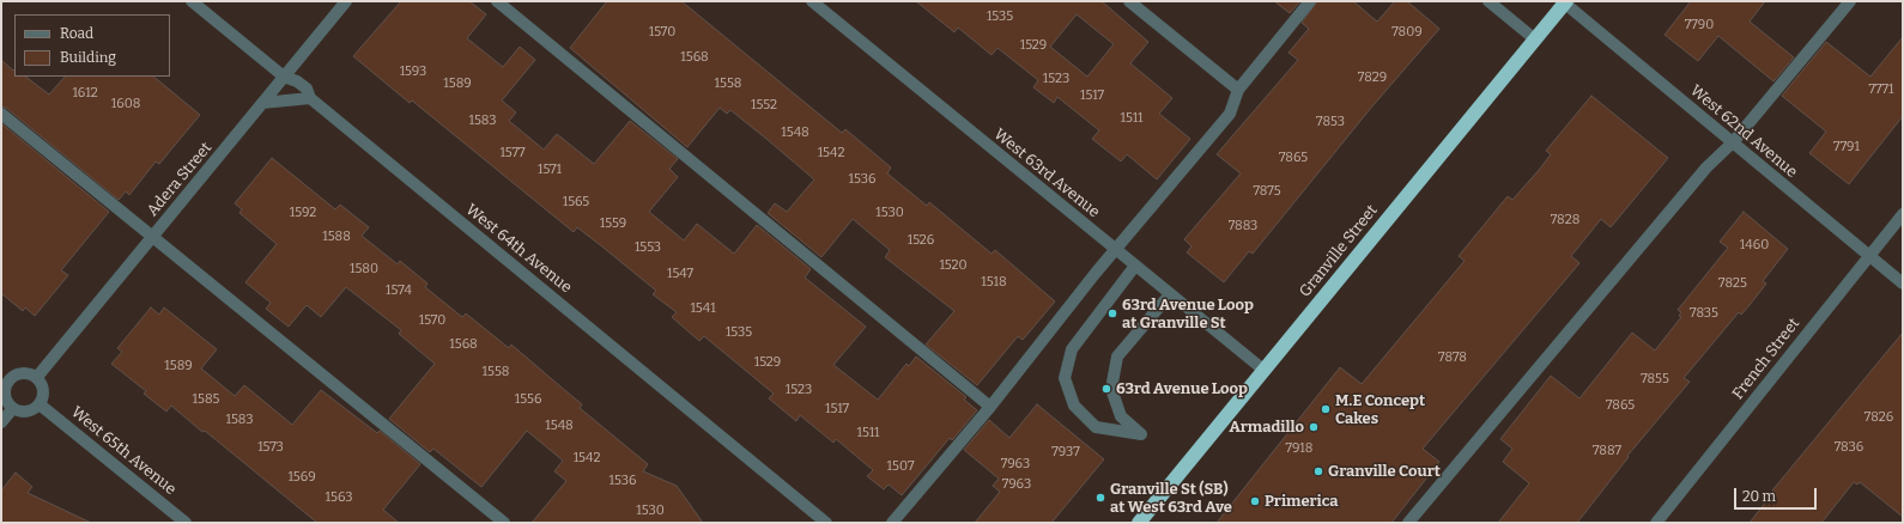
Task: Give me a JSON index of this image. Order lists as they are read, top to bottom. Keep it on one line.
{"streets":{"highway":["Granville Street"],"street":["West 62nd Avenue","West 63rd Avenue","Adera Street","West 64th Avenue","French Street","West 65th Avenue"]},"crossings":[["West 62nd Avenue","Granville Street"],["West 62nd Avenue","French Street"],["West 63rd Avenue","Granville Street"],["Adera Street","West 64th Avenue"],["Adera Street","West 65th Avenue"]],"places":["63rd Avenue Loop at Granville St","63rd Avenue Loop","M.E Concept Cakes","Armadillo","Granville Court","Granville St (SB) at West 63rd Ave","Primerica"],"house_numbers":["1535","7790","1570","7809","1529","1568","1593","7829","1523","1589","1558","7771","1612","1517","1608","1552","1511","1583","7853","1548","7791","1577","1542","7865","1571","1536","7875","1565","1592","1530","7828","1559","7883","1588","1526","1460","1553","1520","1580","1547","1518","7825","1574","1541","7835","1570","1535","1568","7878","1529","1589","1558","7855","1523","1585","1556","7865","1517","7826","1583","1548","1511","1573","7836","7918","7887","7937","1542","7963","1507","1569","1536","7963","1563","1530"],"legend":["Road","Building"],"scale_bar":"20 m"}
